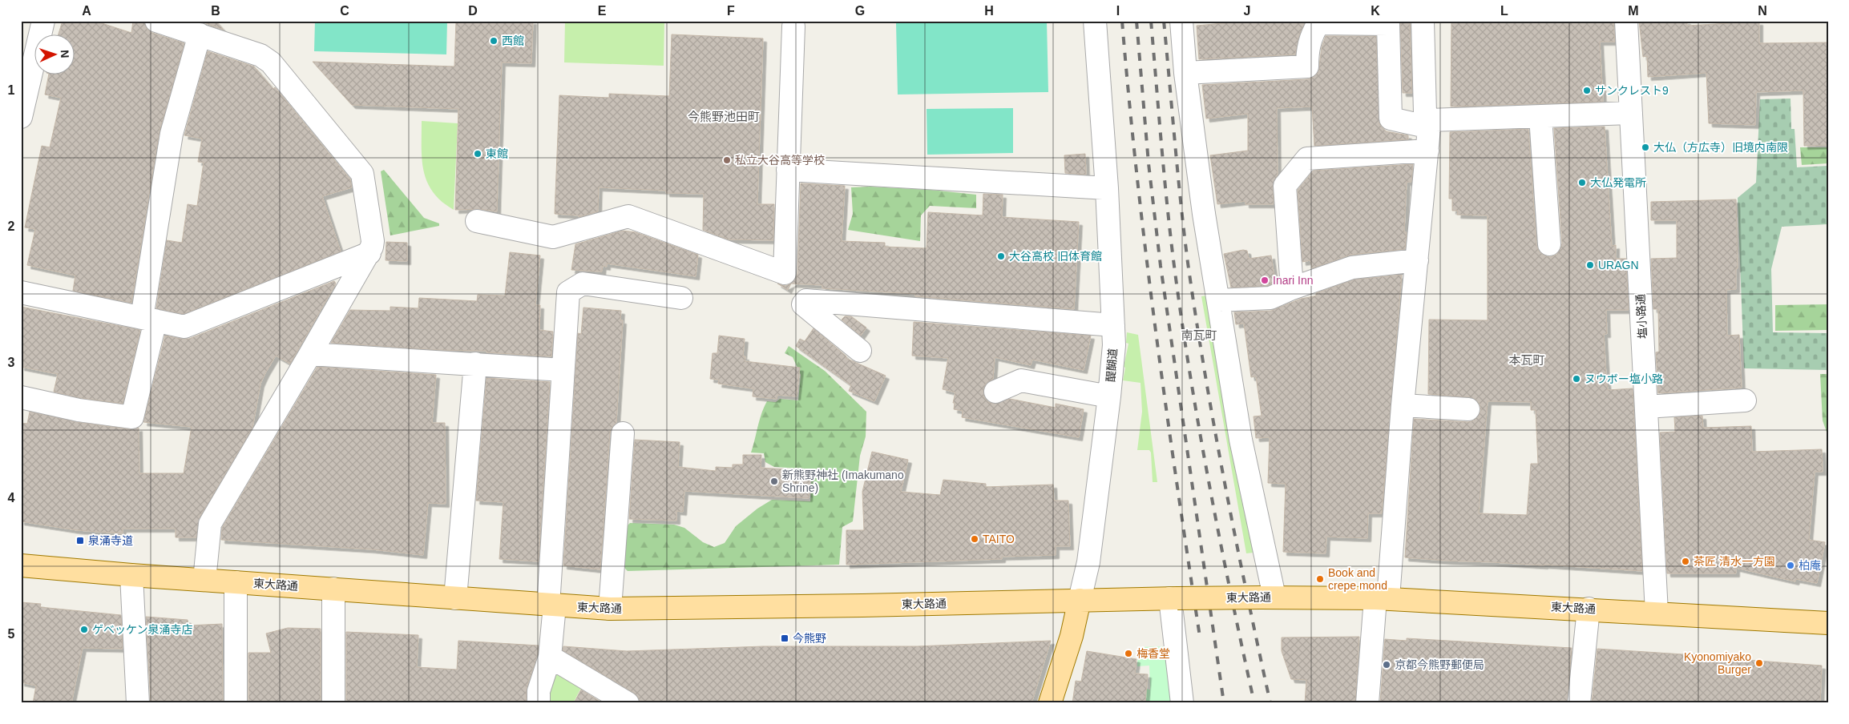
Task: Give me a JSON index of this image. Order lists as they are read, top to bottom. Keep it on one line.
{"streets":{"main road":["醍醐道","東大路通"],"street":["塩小路通"]},"crossings":[["塩小路通","東大路通"],["醍醐道","東大路通"]],"districts":["今熊野池田町","南瓦町","本瓦町"],"places":{"other":["西館","サンクレスト9","大仏（方広寺）旧境内南限","東館","私立大谷高等学校","大仏発電所","大谷高校 旧体育館","URAGN","Inari Inn","ヌウボー塩小路","新熊野神社 (Imakumano Shrine)","TAITO","茶匠 清水一方園","柏庵","Book and crepe mond","ゲベッケン泉涌寺店","梅香堂","Kyonomiyako Burger","京都今熊野郵便局"],"transit":["泉涌寺道","今熊野"]},"north":"right","grid":{"columns":["A","B","C","D","E","F","G","H","I","J","K","L","M","N"],"rows":["1","2","3","4","5"]}}
